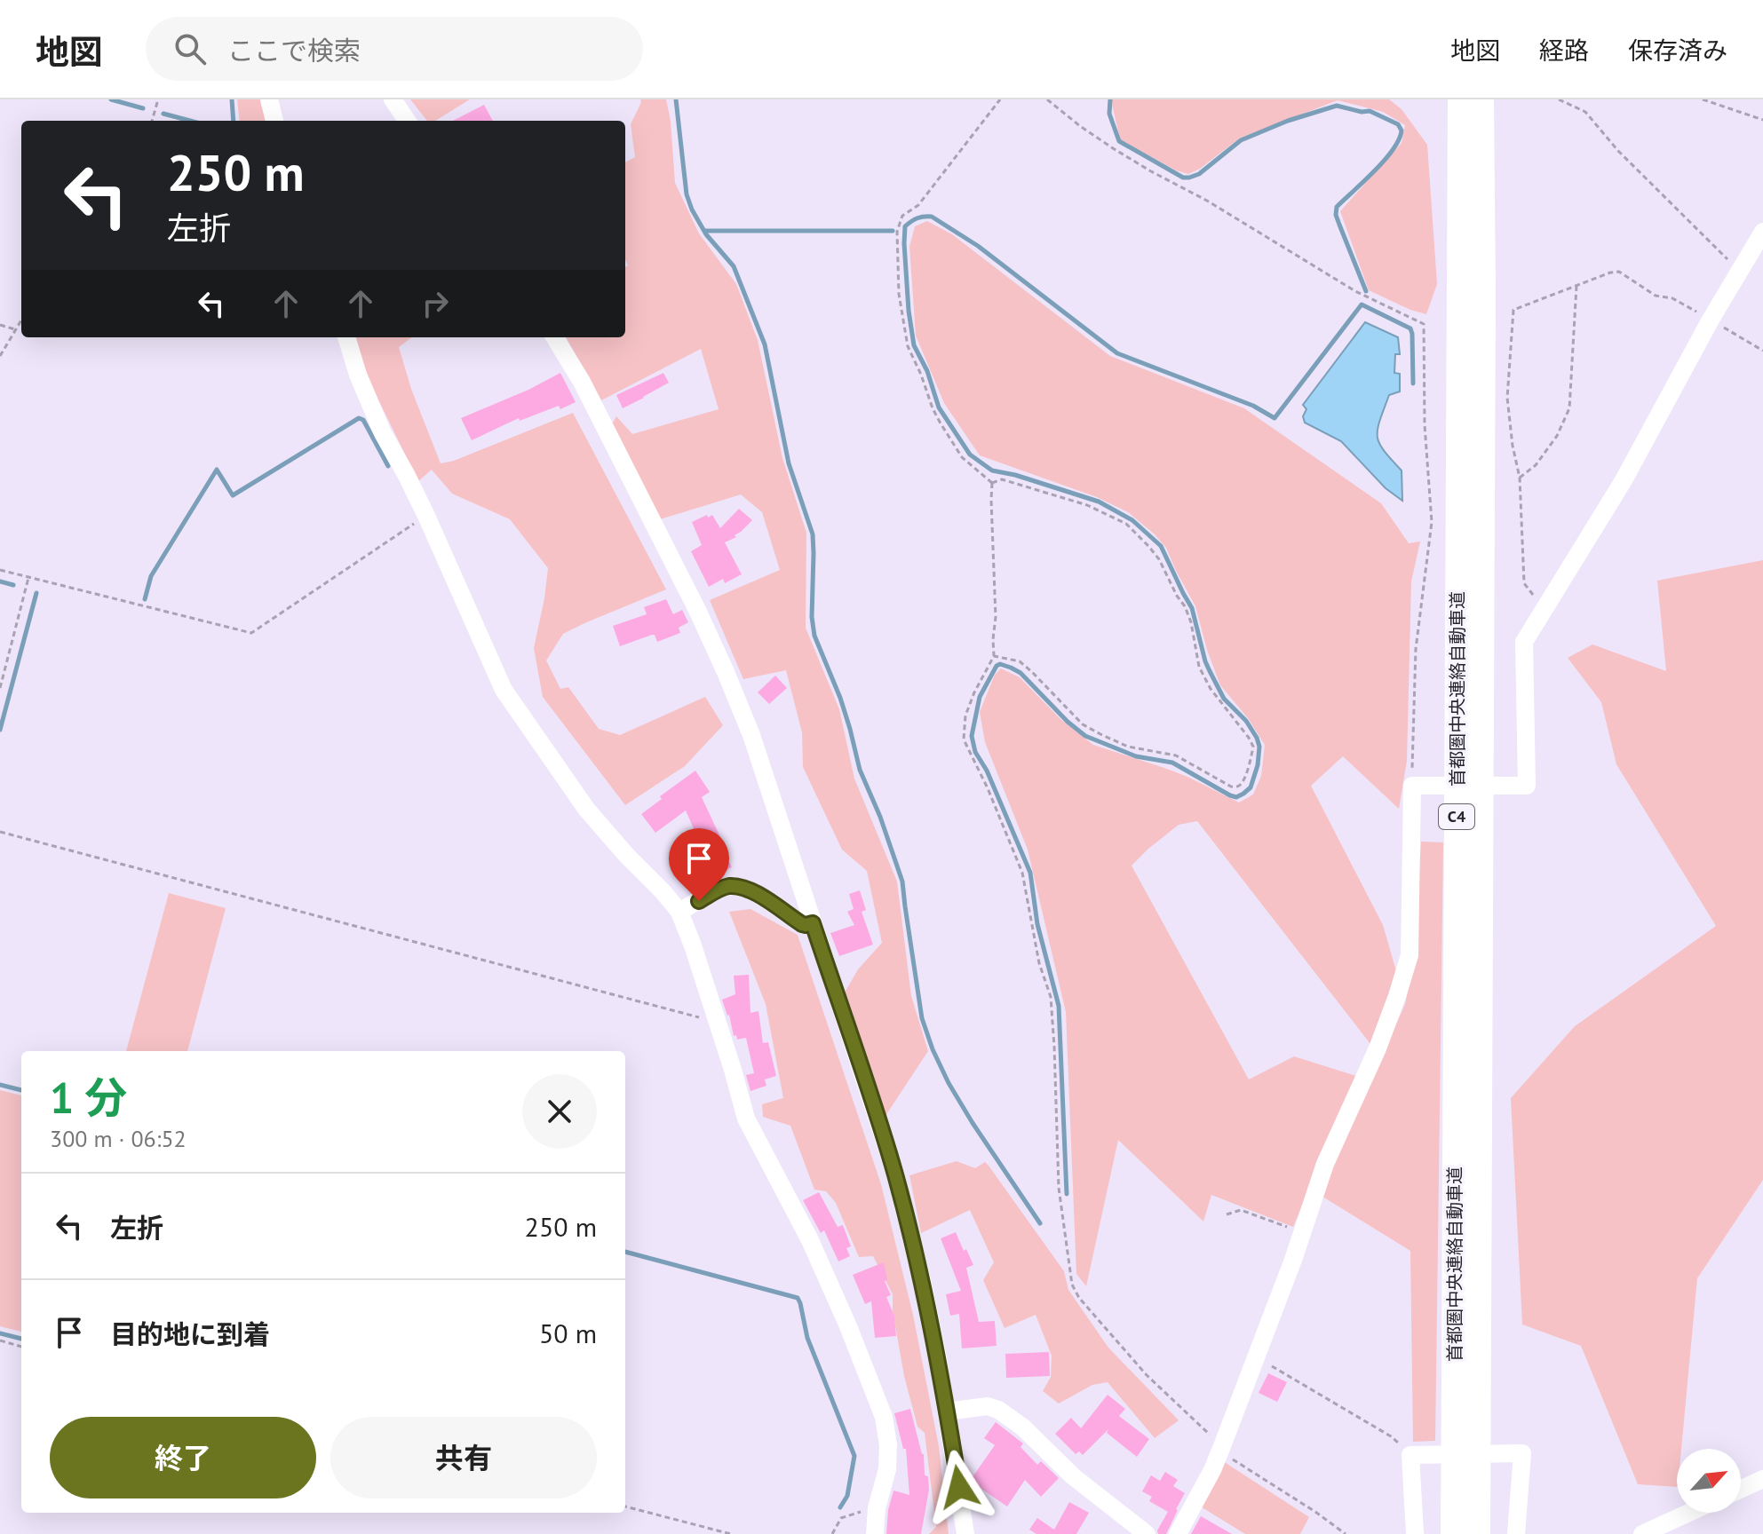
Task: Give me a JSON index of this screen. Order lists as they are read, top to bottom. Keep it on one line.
{"streets":{"highway":["首都圏中央連絡自動車道","C4"]},"north":"top right","page":{"header":"地図","search":"ここで検索","nav":["地図","経路","保存済み"],"turn":["250 m","左折"],"heading":["1 分","300 m · 06:52"],"list":[{"name":"左折","value":"250 m"},{"name":"目的地に到着","value":"50 m"}],"buttons":["終了","共有"]}}
